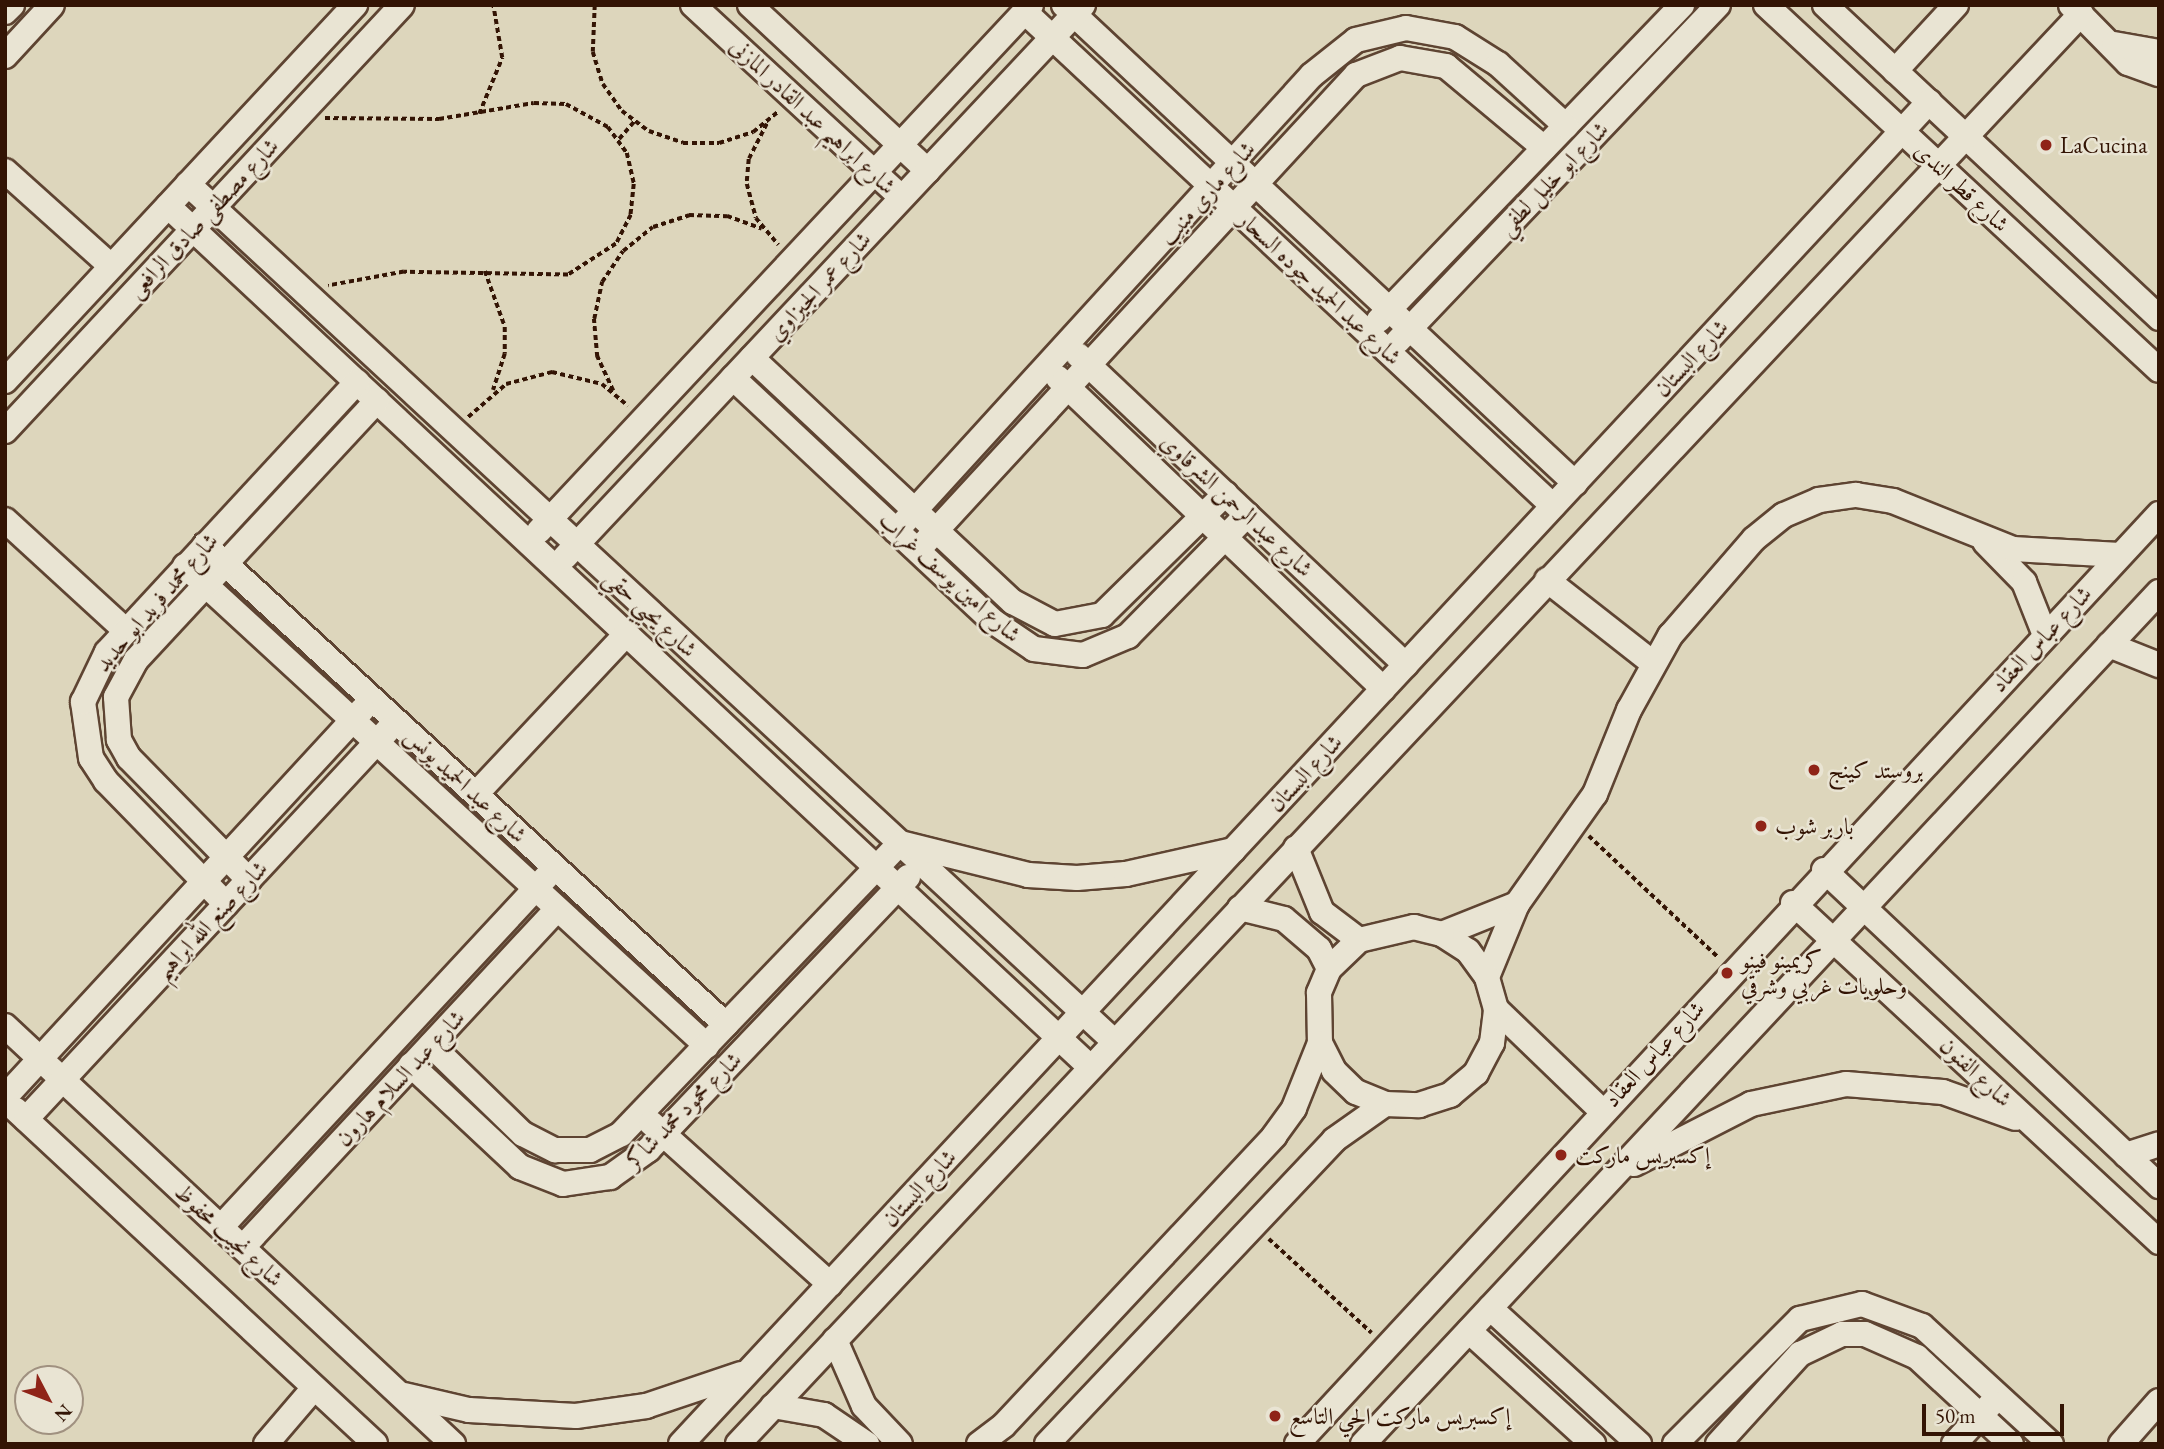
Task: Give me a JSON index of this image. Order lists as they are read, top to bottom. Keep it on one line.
{"streets":{"street":["شارع ابراهيم عبد القادر المازنى","شارع ابو خليل لطفي","شارع قطر الندى","شارع ماري منيب","شارع مصطفى صادق الرافعى","شارع عمر الجيزاوي","شارع عبد الحميد جوده السحار","شارع البستان","شارع عبد الرحمن الشرقاوي","شارع امين يوسف غراب","شارع محمد فريد ابو حديد","شارع يحيي حقي","شارع عباس العقاد","شارع عبد الحميد يونس","شارع صنع الله ابراهيم","شارع الفنون","شارع عبد السلام هارون","شارع محمود محمد شاكر","شارع نجيب محفوظ"]},"crossings":[["شارع ابراهيم عبد القادر المازنى","شارع عمر الجيزاوي"],["شارع ابو خليل لطفي","شارع ماري منيب"],["شارع ابو خليل لطفي","شارع عبد الحميد جوده السحار"],["شارع قطر الندى","شارع البستان"],["شارع ماري منيب","شارع عبد الحميد جوده السحار"],["شارع ماري منيب","شارع عبد الرحمن الشرقاوي"],["شارع ماري منيب","شارع امين يوسف غراب"],["شارع مصطفى صادق الرافعى","شارع يحيي حقي"],["شارع عمر الجيزاوي","شارع عبد الحميد جوده السحار"],["شارع عمر الجيزاوي","شارع امين يوسف غراب"],["شارع عمر الجيزاوي","شارع يحيي حقي"],["شارع عبد الحميد جوده السحار","شارع البستان"],["شارع البستان","شارع عبد الرحمن الشرقاوي"],["شارع البستان","شارع يحيي حقي"],["شارع عبد الرحمن الشرقاوي","شارع امين يوسف غراب"],["شارع محمد فريد ابو حديد","شارع يحيي حقي"],["شارع محمد فريد ابو حديد","شارع عبد الحميد يونس"],["شارع محمد فريد ابو حديد","شارع صنع الله ابراهيم"],["شارع يحيي حقي","شارع محمود محمد شاكر"],["شارع عباس العقاد","شارع الفنون"],["شارع عبد الحميد يونس","شارع صنع الله ابراهيم"],["شارع عبد الحميد يونس","شارع عبد السلام هارون"],["شارع عبد الحميد يونس","شارع محمود محمد شاكر"],["شارع صنع الله ابراهيم","شارع نجيب محفوظ"],["شارع عبد السلام هارون","شارع محمود محمد شاكر"],["شارع عبد السلام هارون","شارع نجيب محفوظ"]],"places":["LaCucina","بروستد كينج","باربر شوب","كريمينو فينو وحلويات غربي وشرقي","إكسبريس ماركت","إكسبريس ماركت الحي التاسع"],"scale_bar":"50 m","north":"bottom right"}
